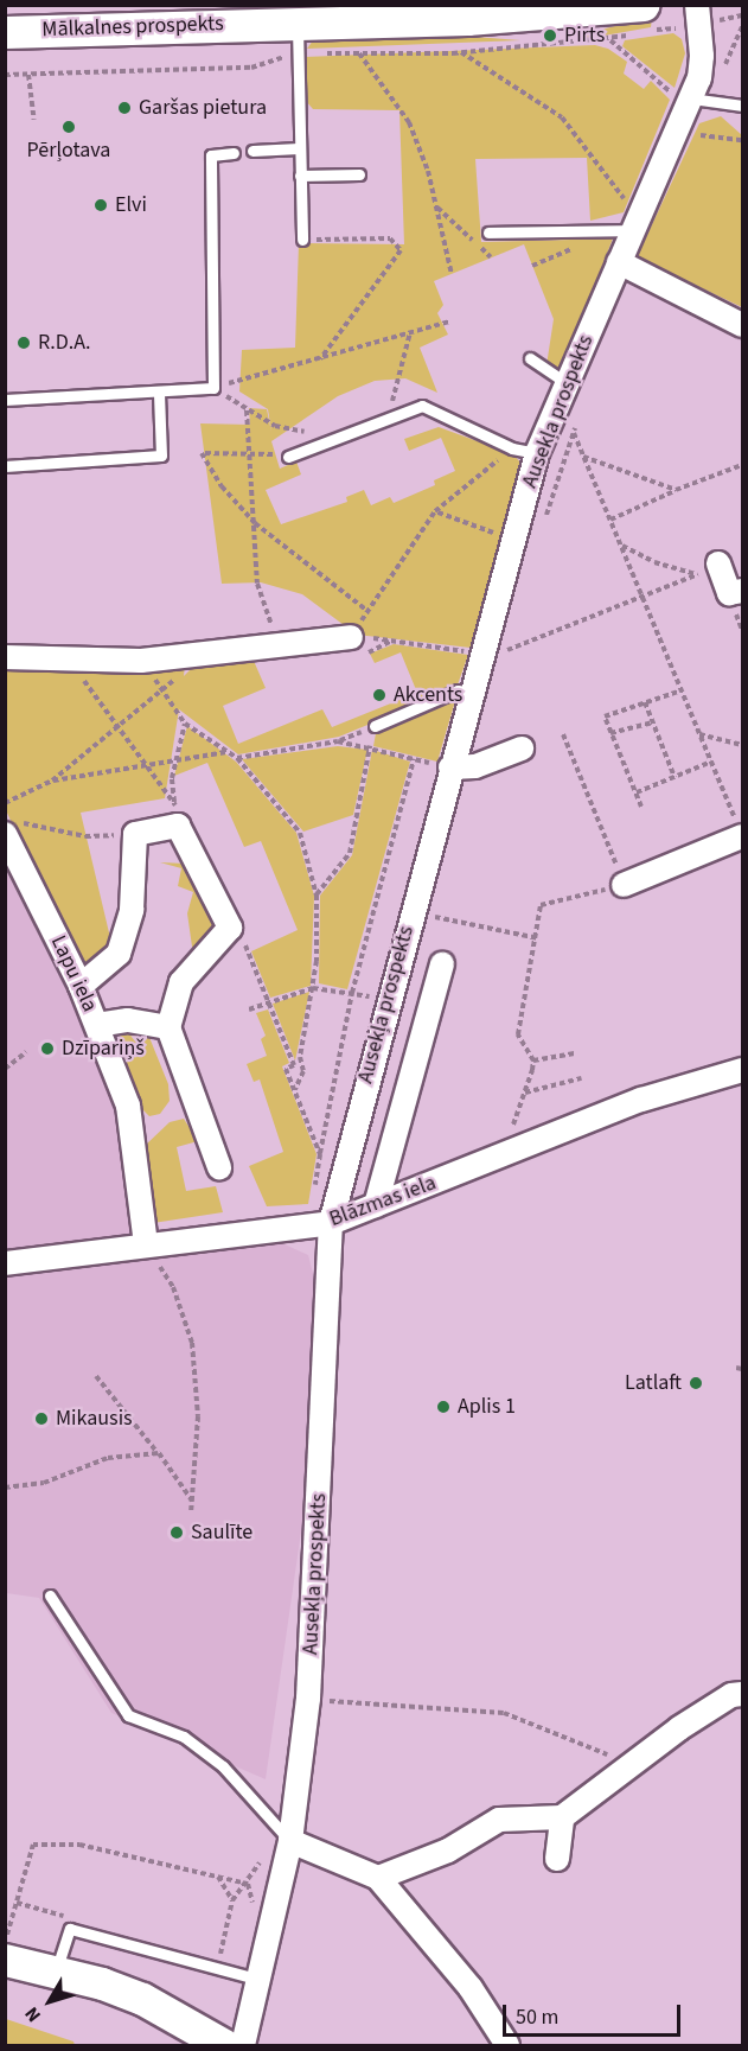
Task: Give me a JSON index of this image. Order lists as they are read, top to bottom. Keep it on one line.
{"streets":{"main road":["Mālkalnes prospekts"],"street":["Ausekļa prospekts","Lapu iela","Blāzmas iela"]},"crossings":[["Ausekļa prospekts","Blāzmas iela"],["Lapu iela","Blāzmas iela"]],"places":["Pirts","Garšas pietura","Pērļotava","Elvi","R.D.A.","Akcents","Dzīpariņš","Latlaft","Aplis 1","Mikausis","Saulīte"],"scale_bar":"50 m","north":"bottom left"}
